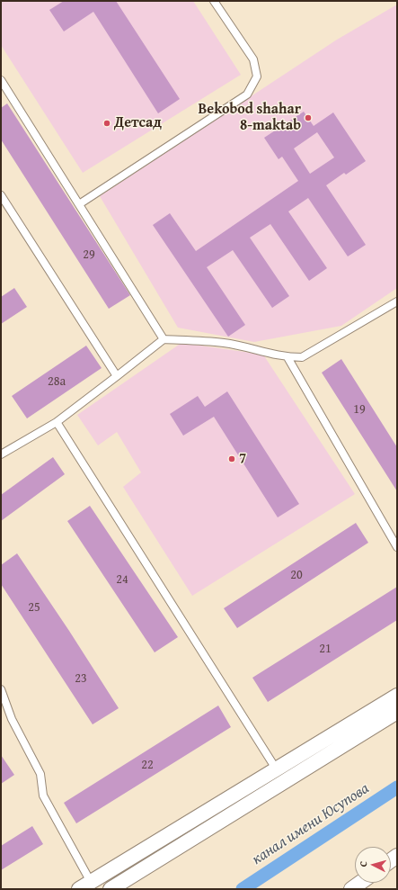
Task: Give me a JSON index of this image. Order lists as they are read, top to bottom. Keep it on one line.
{"water":["канал имени Юсупова"],"places":["Bekobod shahar 8-maktab","Детсад","7"],"house_numbers":["29","28а","19","20","24","25","21","23","22"],"north":"left"}
